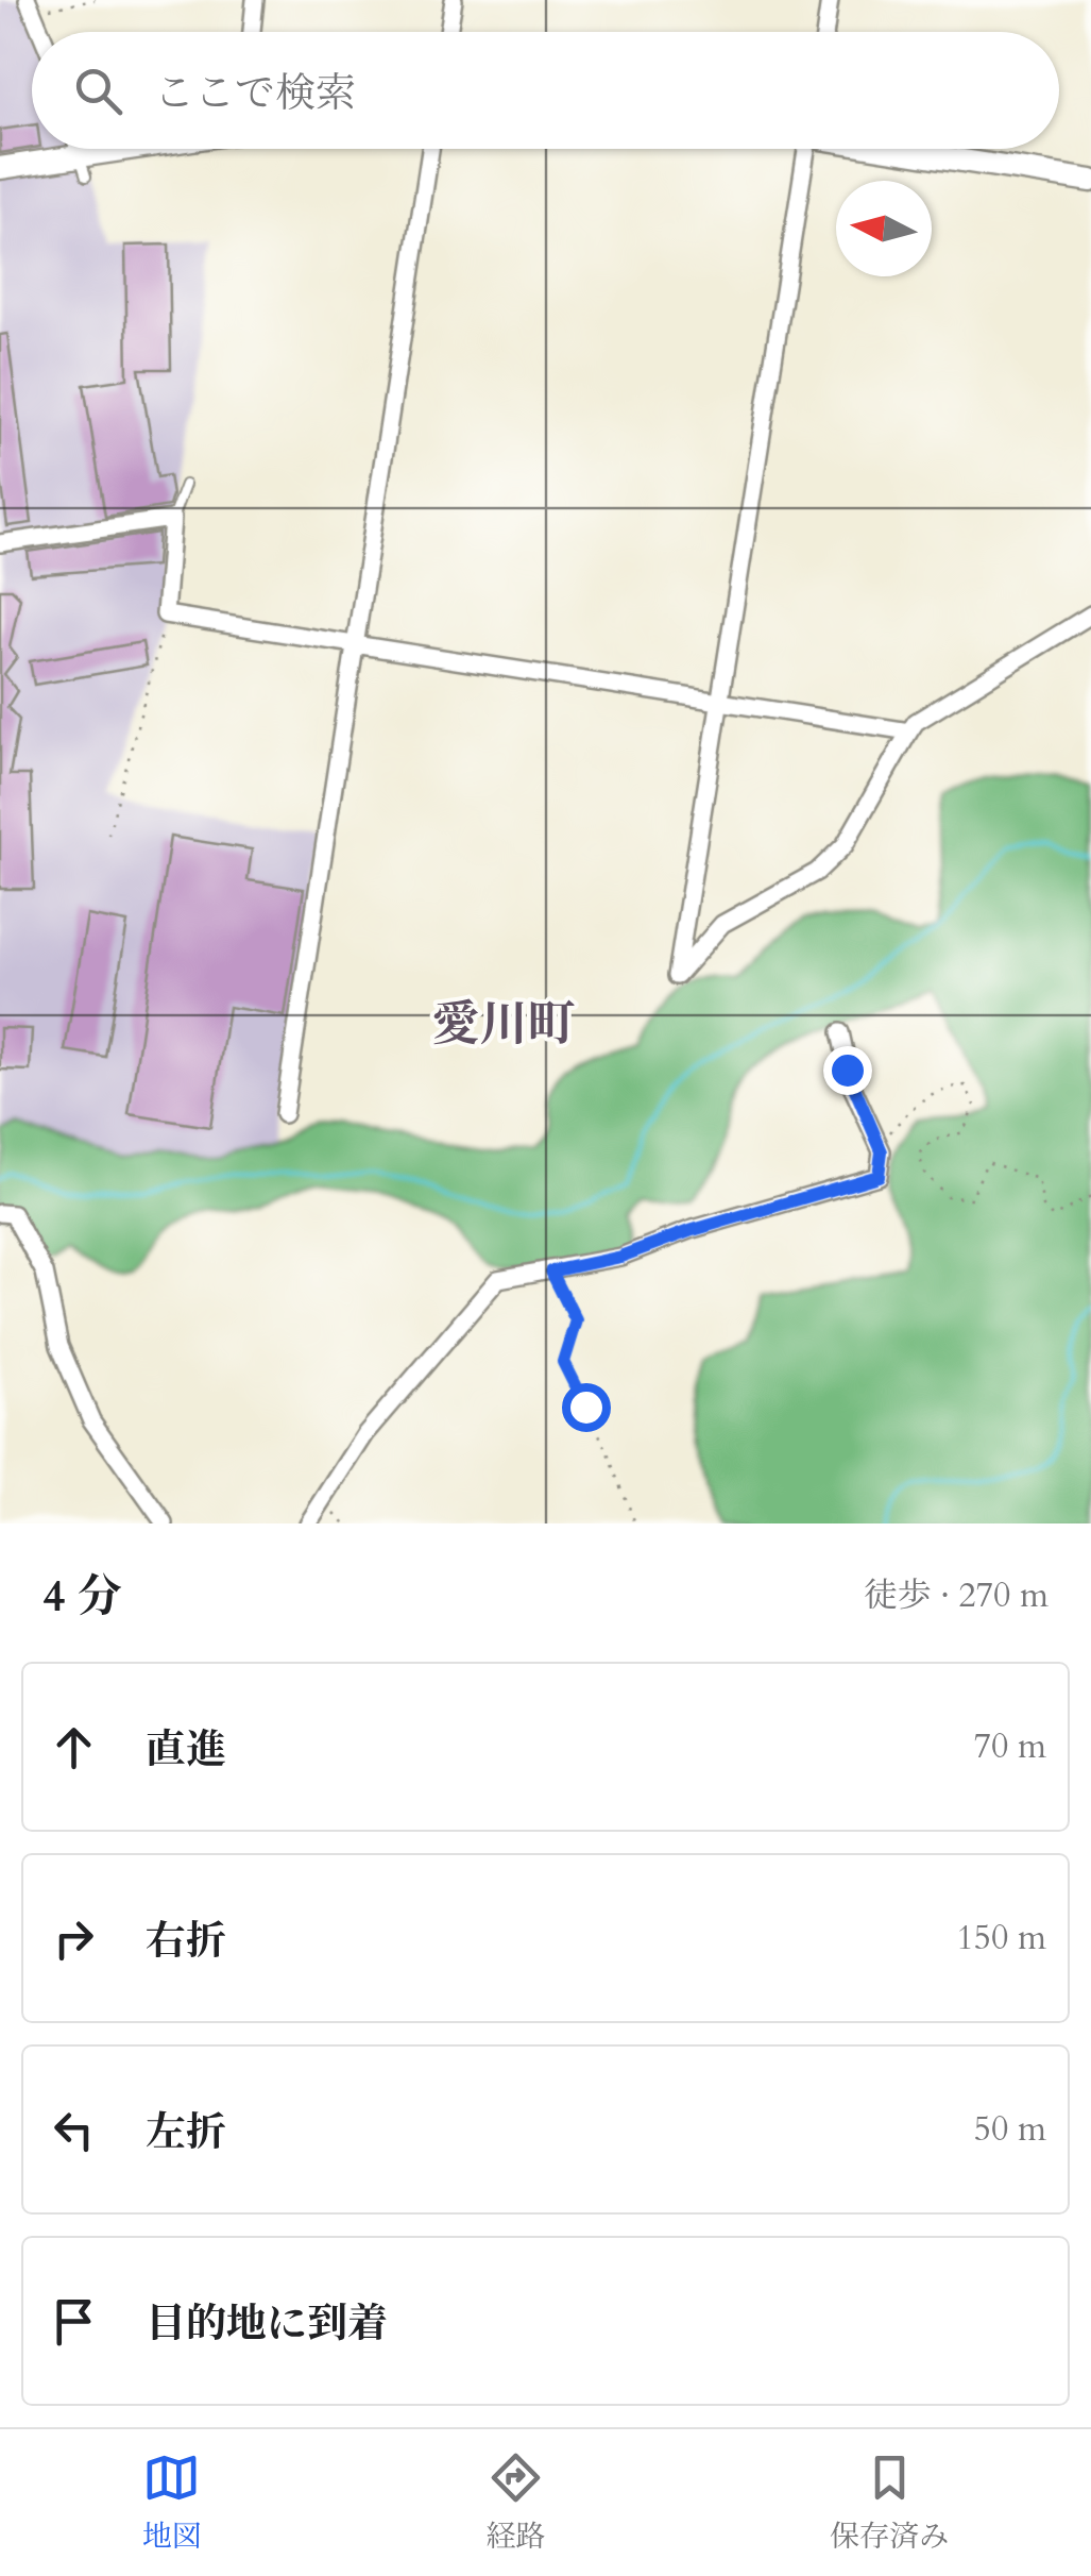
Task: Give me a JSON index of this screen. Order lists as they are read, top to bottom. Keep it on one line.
{"districts":["愛川町"],"north":"left","page":{"search":"ここで検索","heading":["4 分","徒歩 · 270 m"],"list":[["直進","70 m"],["右折","150 m"],["左折","50 m"],"目的地に到着"],"nav":["地図","経路","保存済み"]}}
